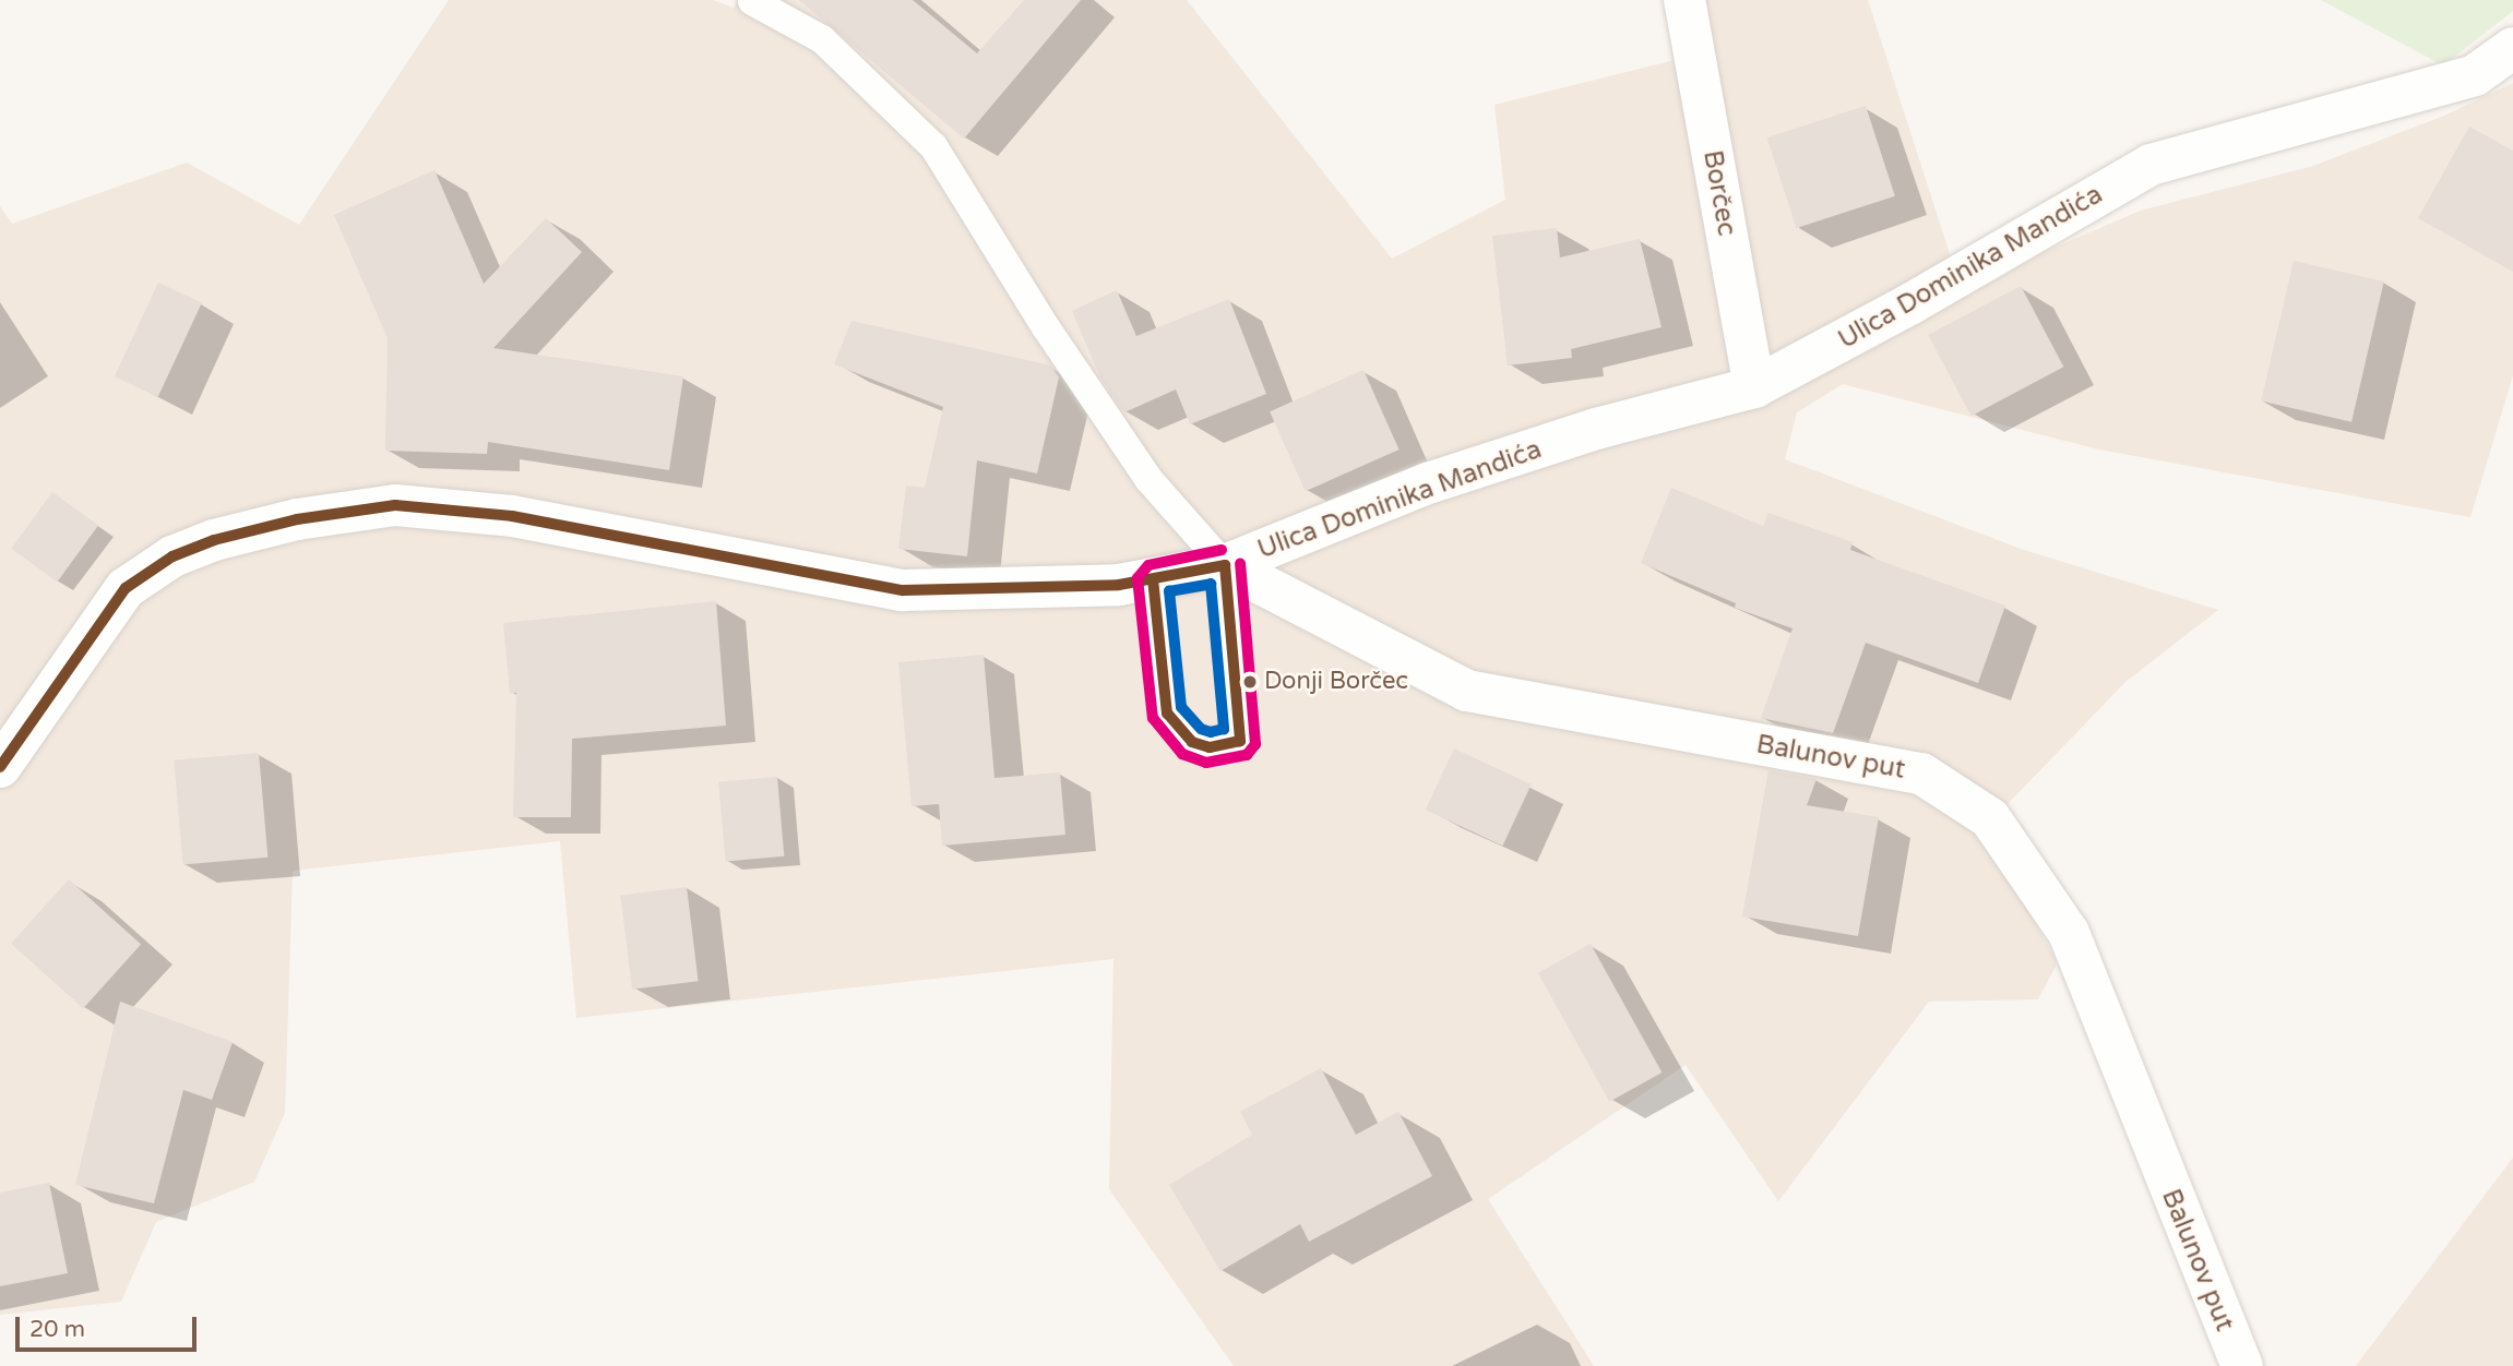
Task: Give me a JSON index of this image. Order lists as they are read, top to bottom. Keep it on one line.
{"streets":{"street":["Borčec","Ulica Dominika Mandića","Balunov put"]},"crossings":[["Borčec","Ulica Dominika Mandića"],["Ulica Dominika Mandića","Balunov put"]],"places":["Donji Borčec"],"scale_bar":"20 m"}
